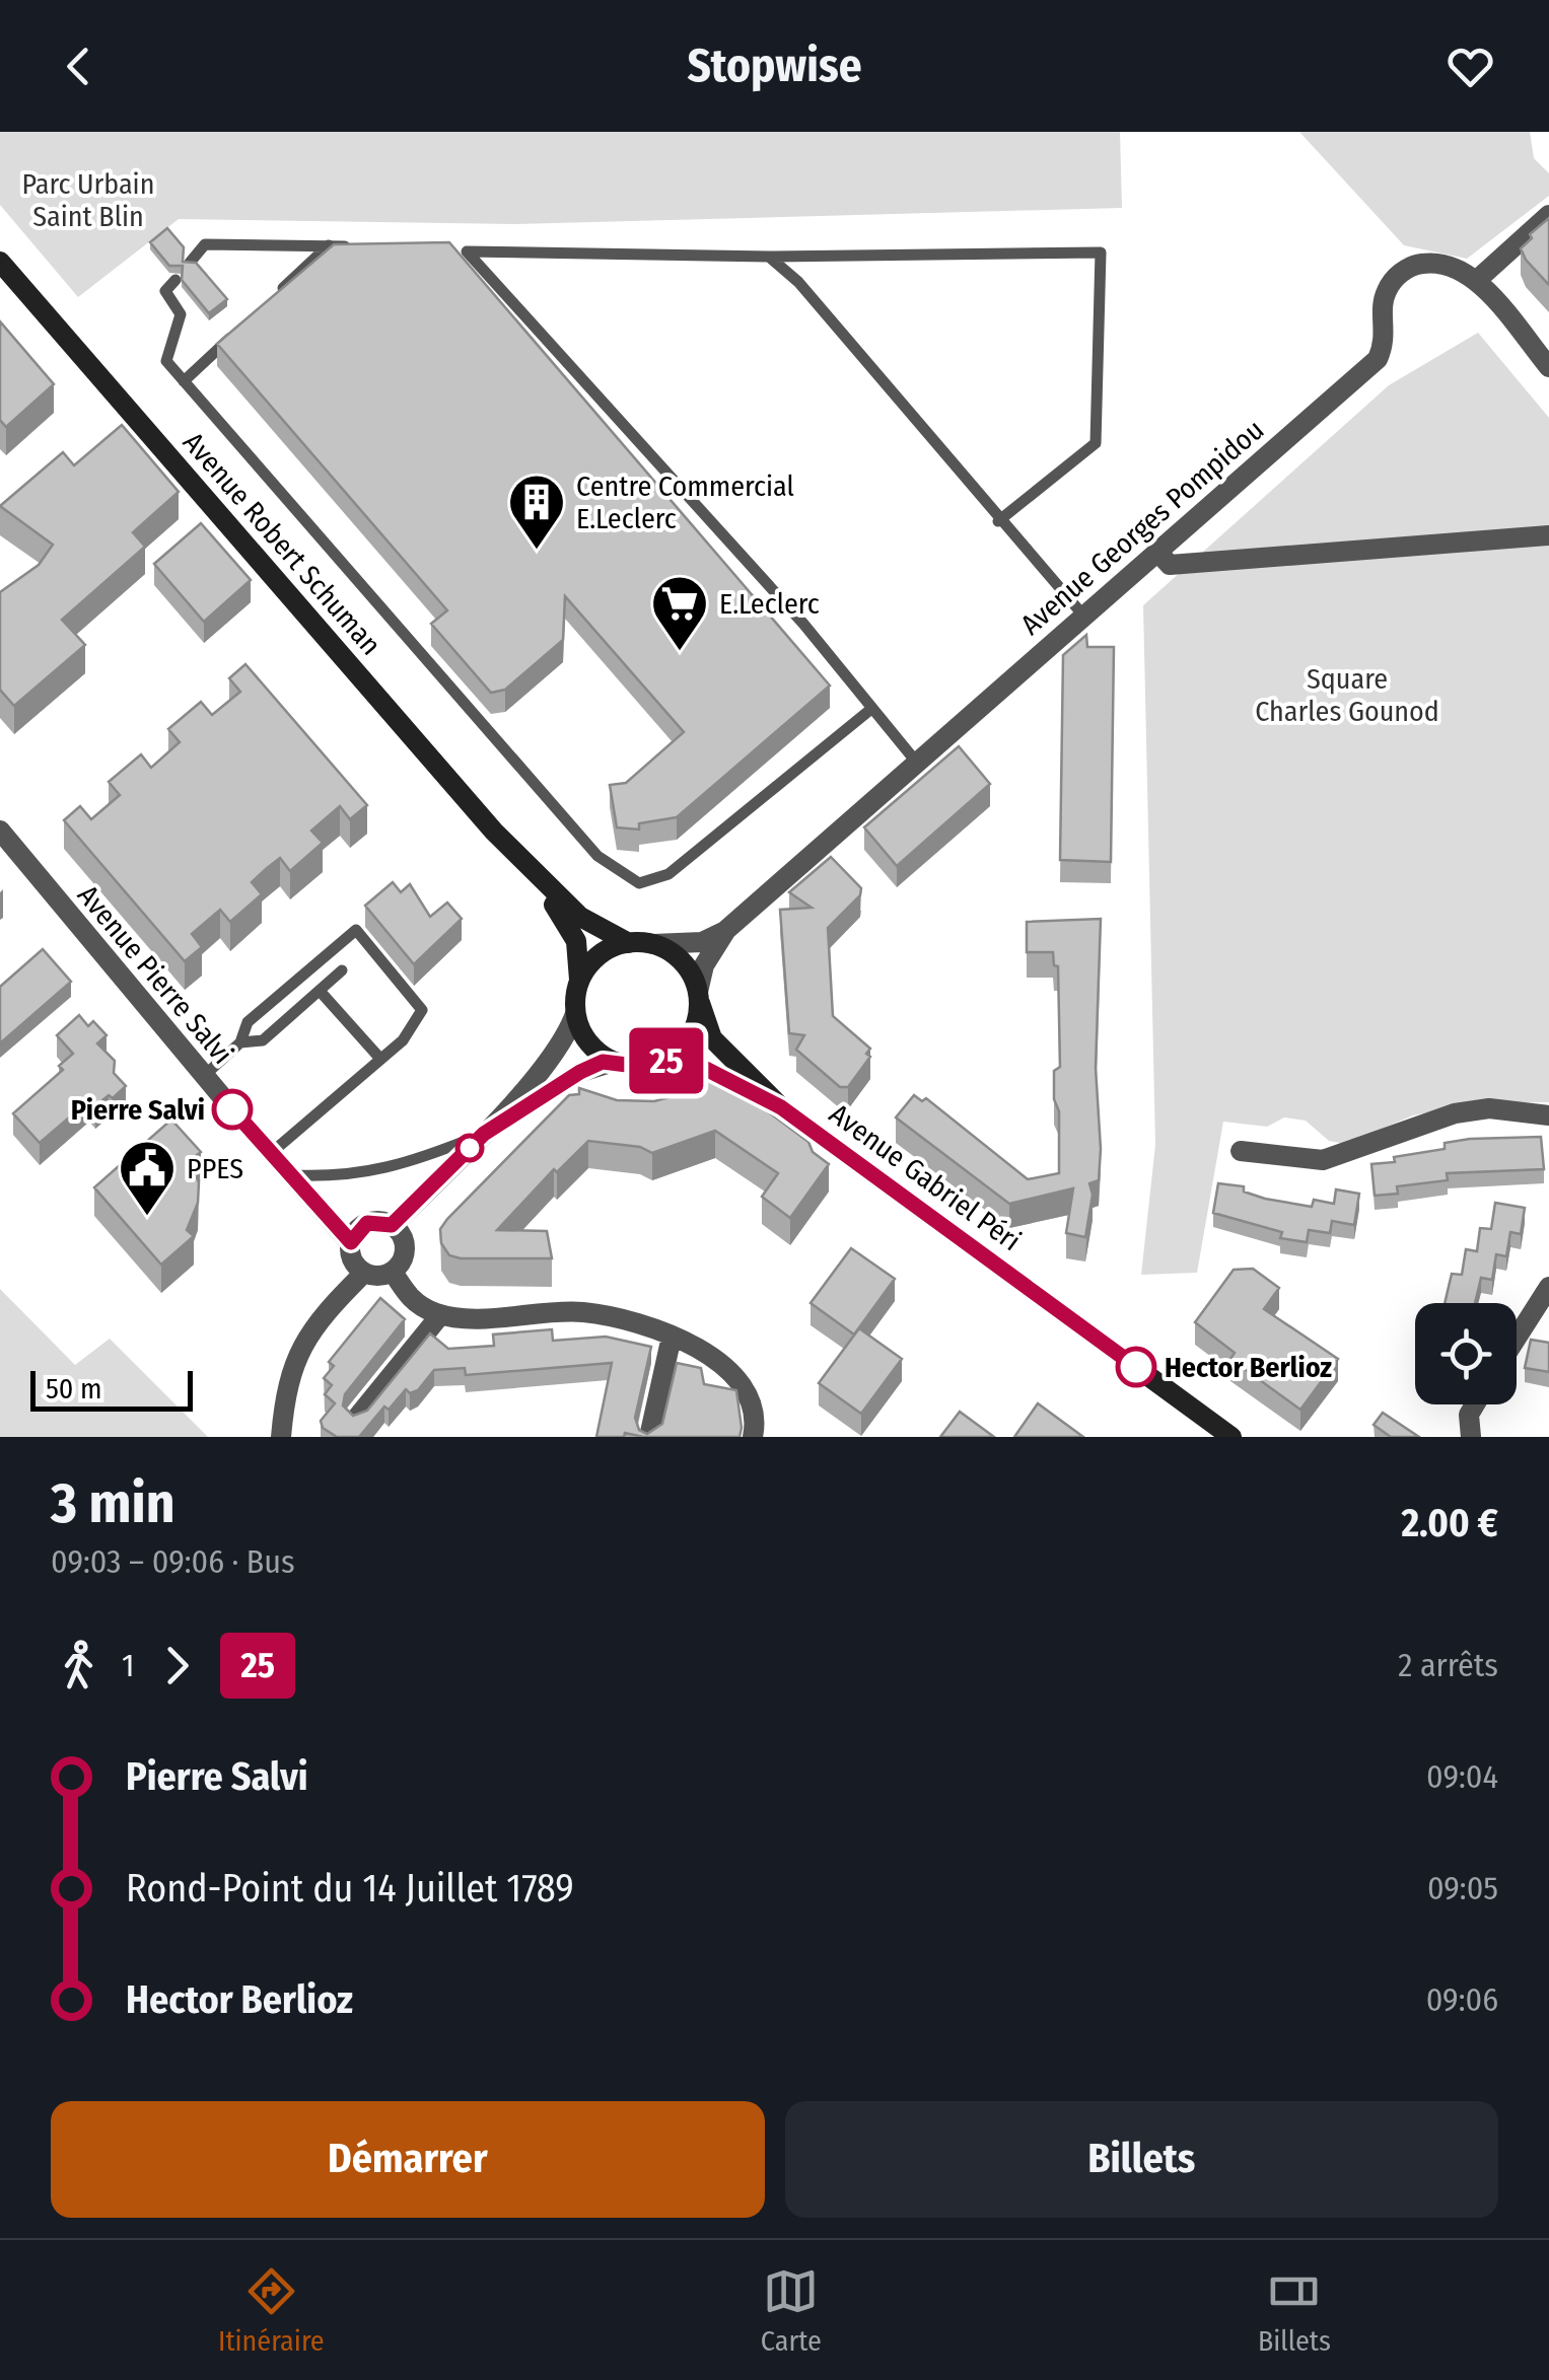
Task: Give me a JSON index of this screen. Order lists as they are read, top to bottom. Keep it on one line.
{"streets":{"main road":["Avenue Robert Schuman","Avenue Gabriel Péri"],"street":["Avenue Georges Pompidou","Avenue Pierre Salvi"]},"crossings":[["Avenue Georges Pompidou","Avenue Robert Schuman"],["Avenue Georges Pompidou","Avenue Gabriel Péri"],["Avenue Robert Schuman","Avenue Gabriel Péri"]],"parks":["Parc Urbain Saint Blin","Square Charles Gounod"],"places":{"building":["Centre Commercial E.Leclerc"],"supermarket":["E.Leclerc"],"other":["Pierre Salvi","Hector Berlioz"],"public building":["PPES"]},"lines":["bus line 25"],"scale_bar":"50 m","page":{"header":"Stopwise","on_map":"25","scale":"50 m","heading":["3 min","09:03 – 09:06 · Bus","2.00 €"],"legs":["1","25","2 arrêts"],"list":[{"name":"Pierre Salvi","value":"09:04"},{"name":"Rond-Point du 14 Juillet 1789","value":"09:05"},{"name":"Hector Berlioz","value":"09:06"}],"buttons":["Démarrer","Billets"],"tabs":["Itinéraire","Carte","Billets"]}}
